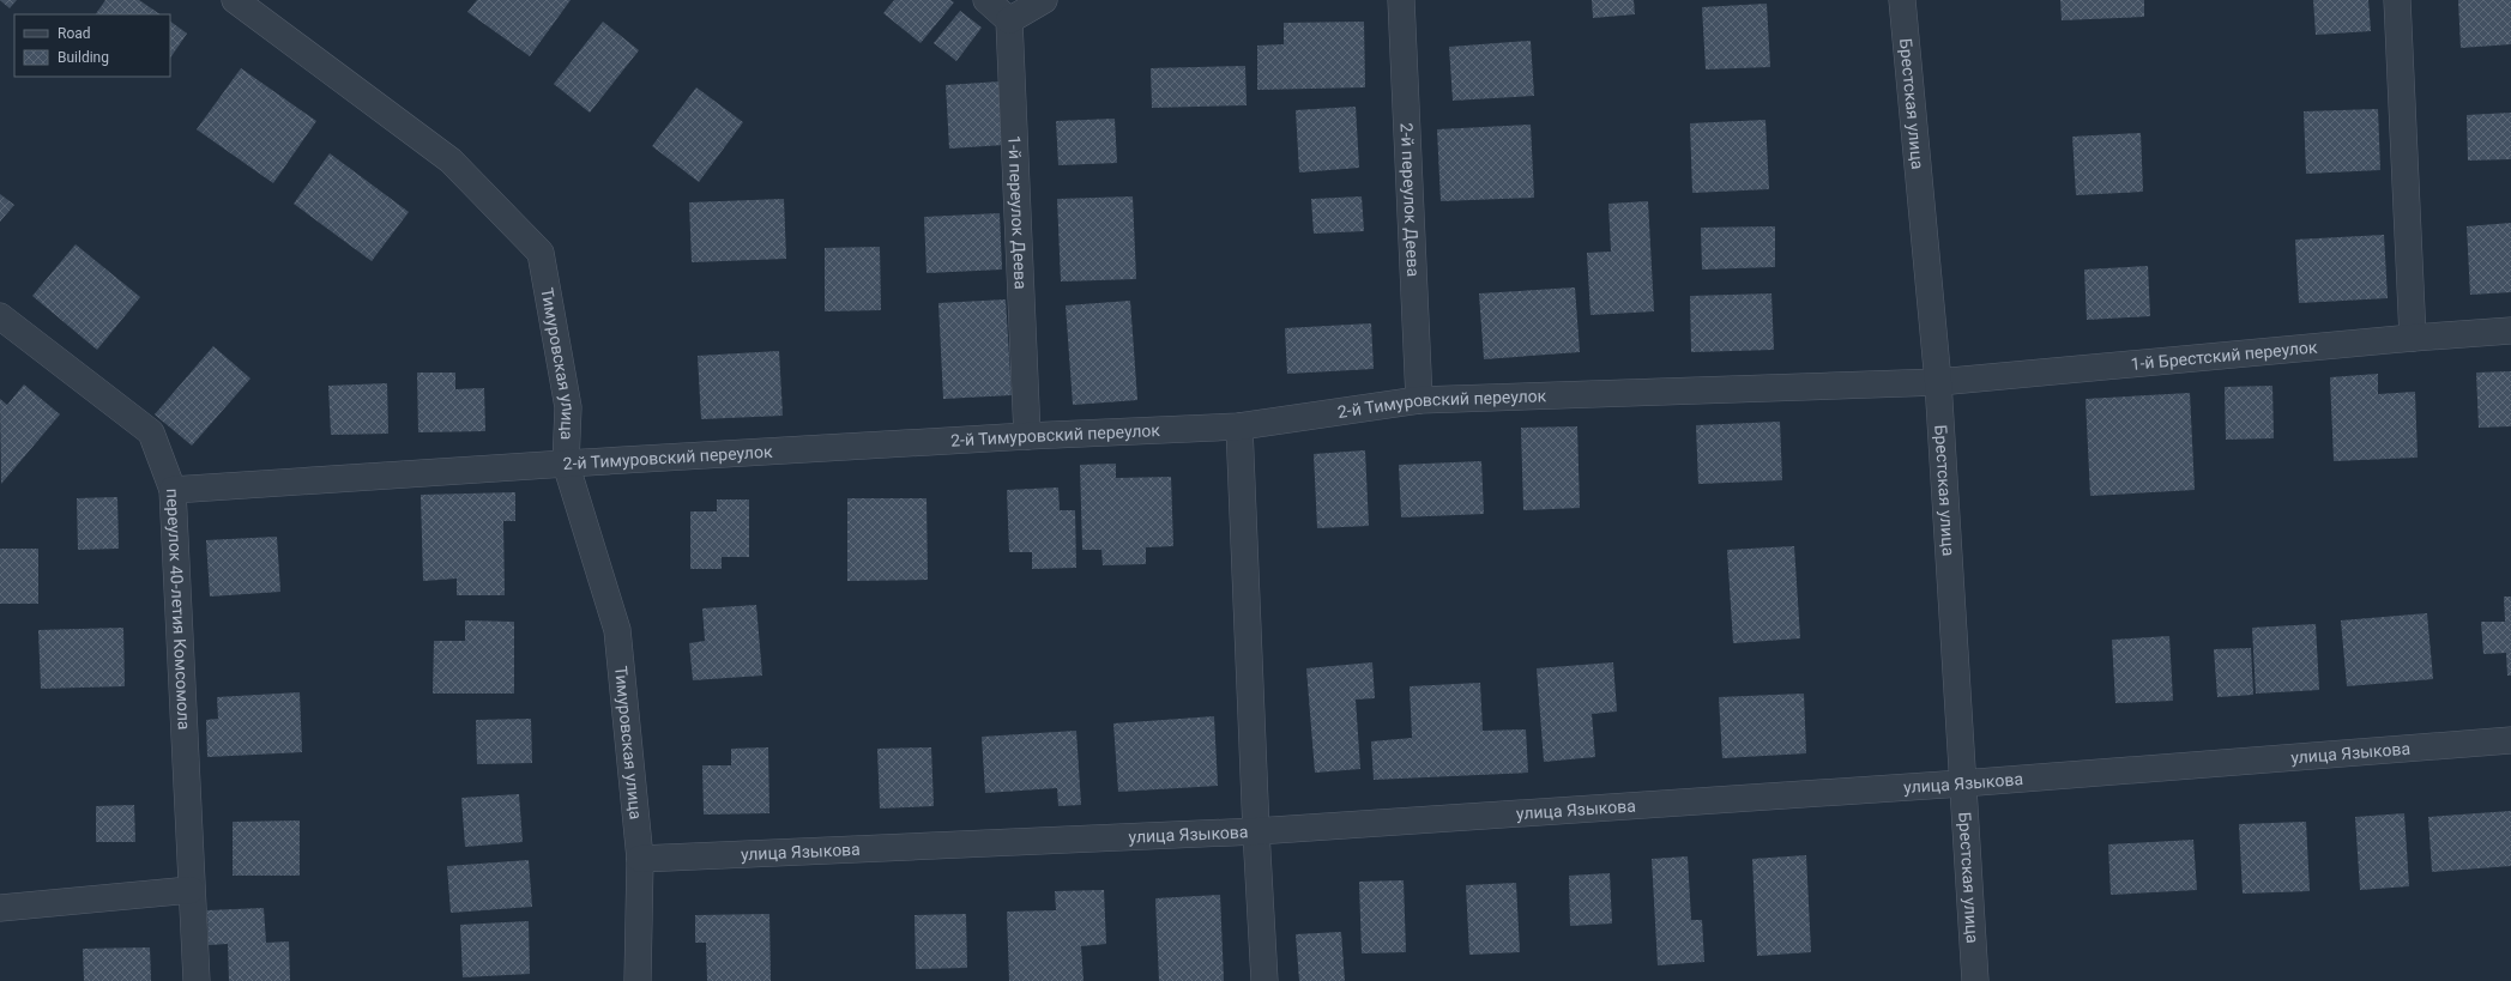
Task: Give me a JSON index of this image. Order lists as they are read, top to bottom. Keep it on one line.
{"streets":{"street":["Брестская улица","2-й переулок Деева","1-й переулок Деева","1-й Брестский переулок","Тимуровская улица","2-й Тимуровский переулок","переулок 40-летия Комсомола","улица Языкова"]},"crossings":[["Брестская улица","1-й Брестский переулок"],["Брестская улица","2-й Тимуровский переулок"],["Брестская улица","улица Языкова"],["2-й переулок Деева","2-й Тимуровский переулок"],["1-й переулок Деева","2-й Тимуровский переулок"],["1-й Брестский переулок","2-й Тимуровский переулок"],["Тимуровская улица","2-й Тимуровский переулок"],["Тимуровская улица","улица Языкова"],["2-й Тимуровский переулок","переулок 40-летия Комсомола"]],"legend":["Road","Building"]}
